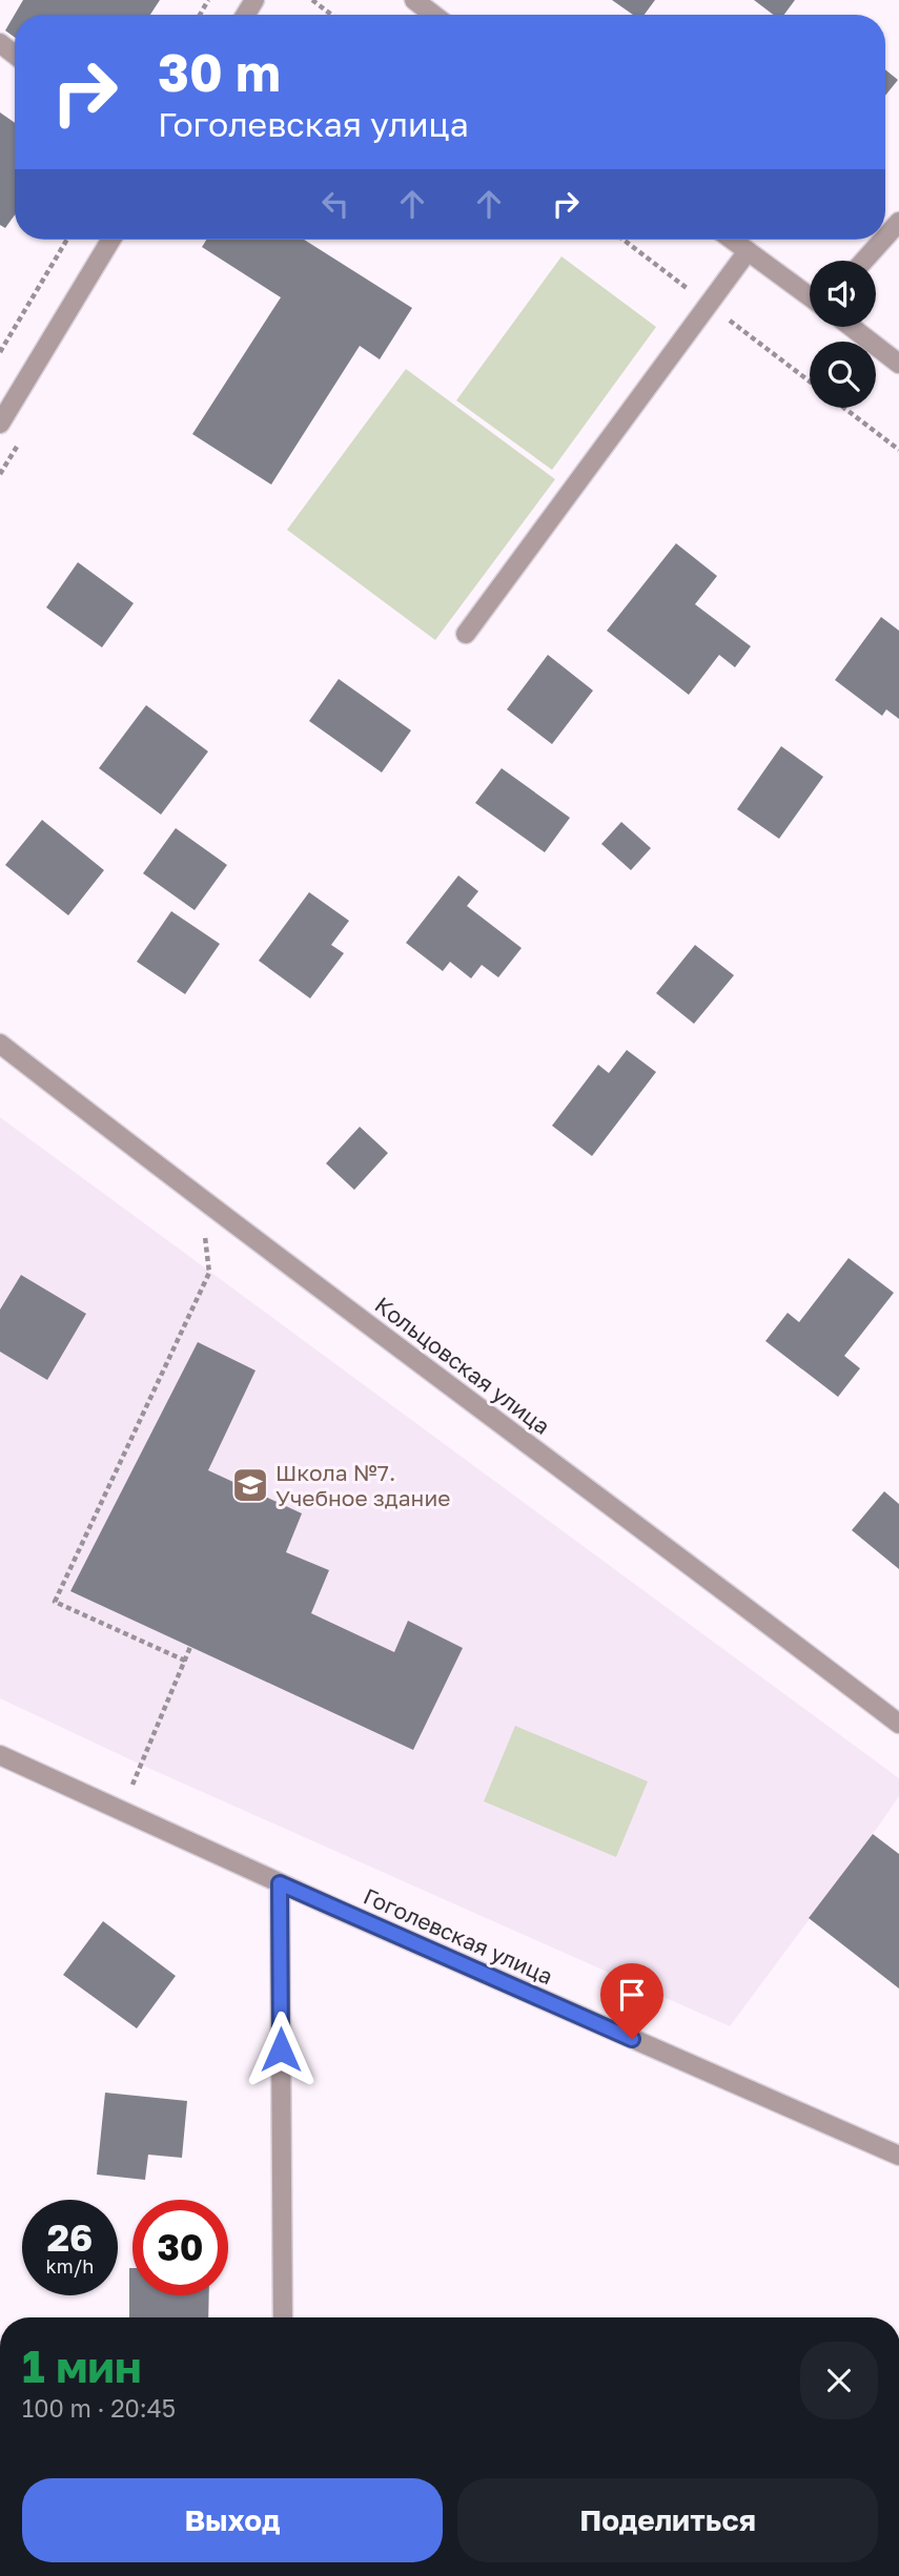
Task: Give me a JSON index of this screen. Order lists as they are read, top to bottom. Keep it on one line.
{"streets":{"street":["Кольцовская улица","Гоголевская улица"]},"places":{"school or university":["Школа №7. Учебное здание"]},"page":{"turn":["30 m","Гоголевская улица"],"speed":"26 km/h","limit":"30","heading":["1 мин","100 m · 20:45"],"buttons":["Выход","Поделиться"]}}
